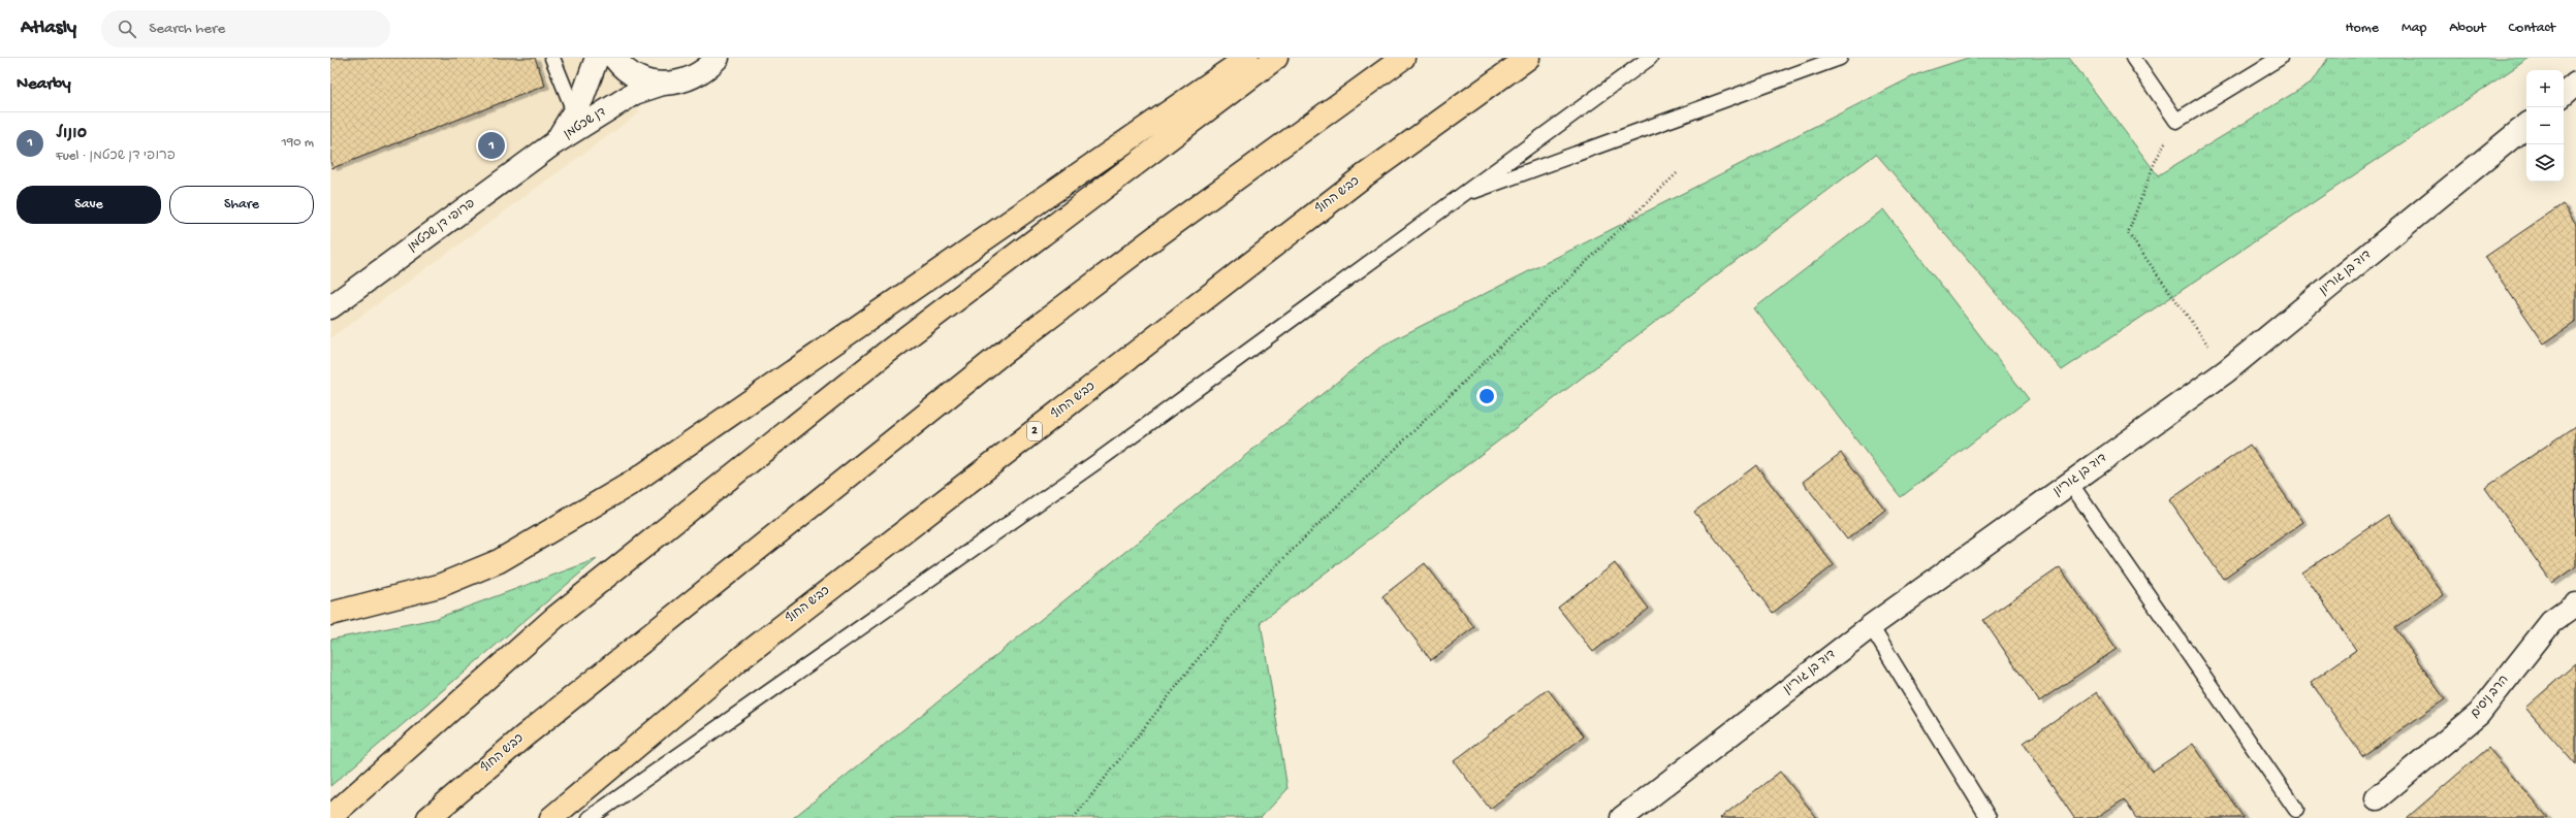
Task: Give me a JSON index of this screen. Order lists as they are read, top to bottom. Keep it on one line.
{"streets":{"highway":["כביש החוף","2"],"street":["דן שכטמן","פרופ' דן שכטמן","דוד בן גוריון","הרב ניסים"]},"crossings":[["דן שכטמן","פרופ' דן שכטמן"]],"page":{"header":"Atlasly","search":"Search here","nav":["Home","Map","About","Contact"],"heading":"Nearby","map_buttons":["+","−"],"list":[{"mark":"1","name":"סונול","note":"Fuel · פרופ' דן שכטמן","value":"190 m"}],"pins":"1","buttons":["Save","Share"]}}
